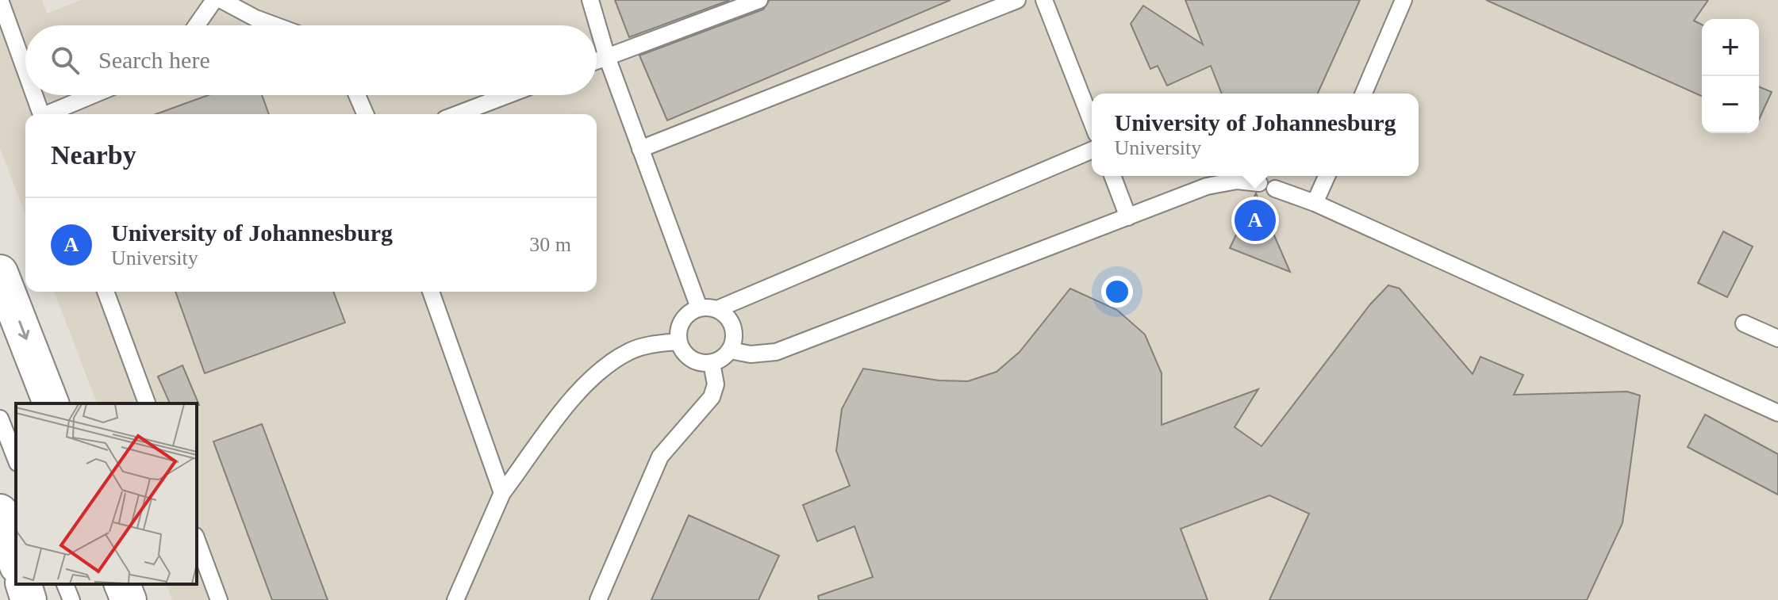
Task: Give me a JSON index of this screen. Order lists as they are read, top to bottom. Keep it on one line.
{"page":{"map_buttons":["+","−"],"search":"Search here","popup":["University of Johannesburg","University"],"heading":"Nearby","pins":"A","list":[{"mark":"A","name":"University of Johannesburg","note":"University","value":"30 m"}]}}
